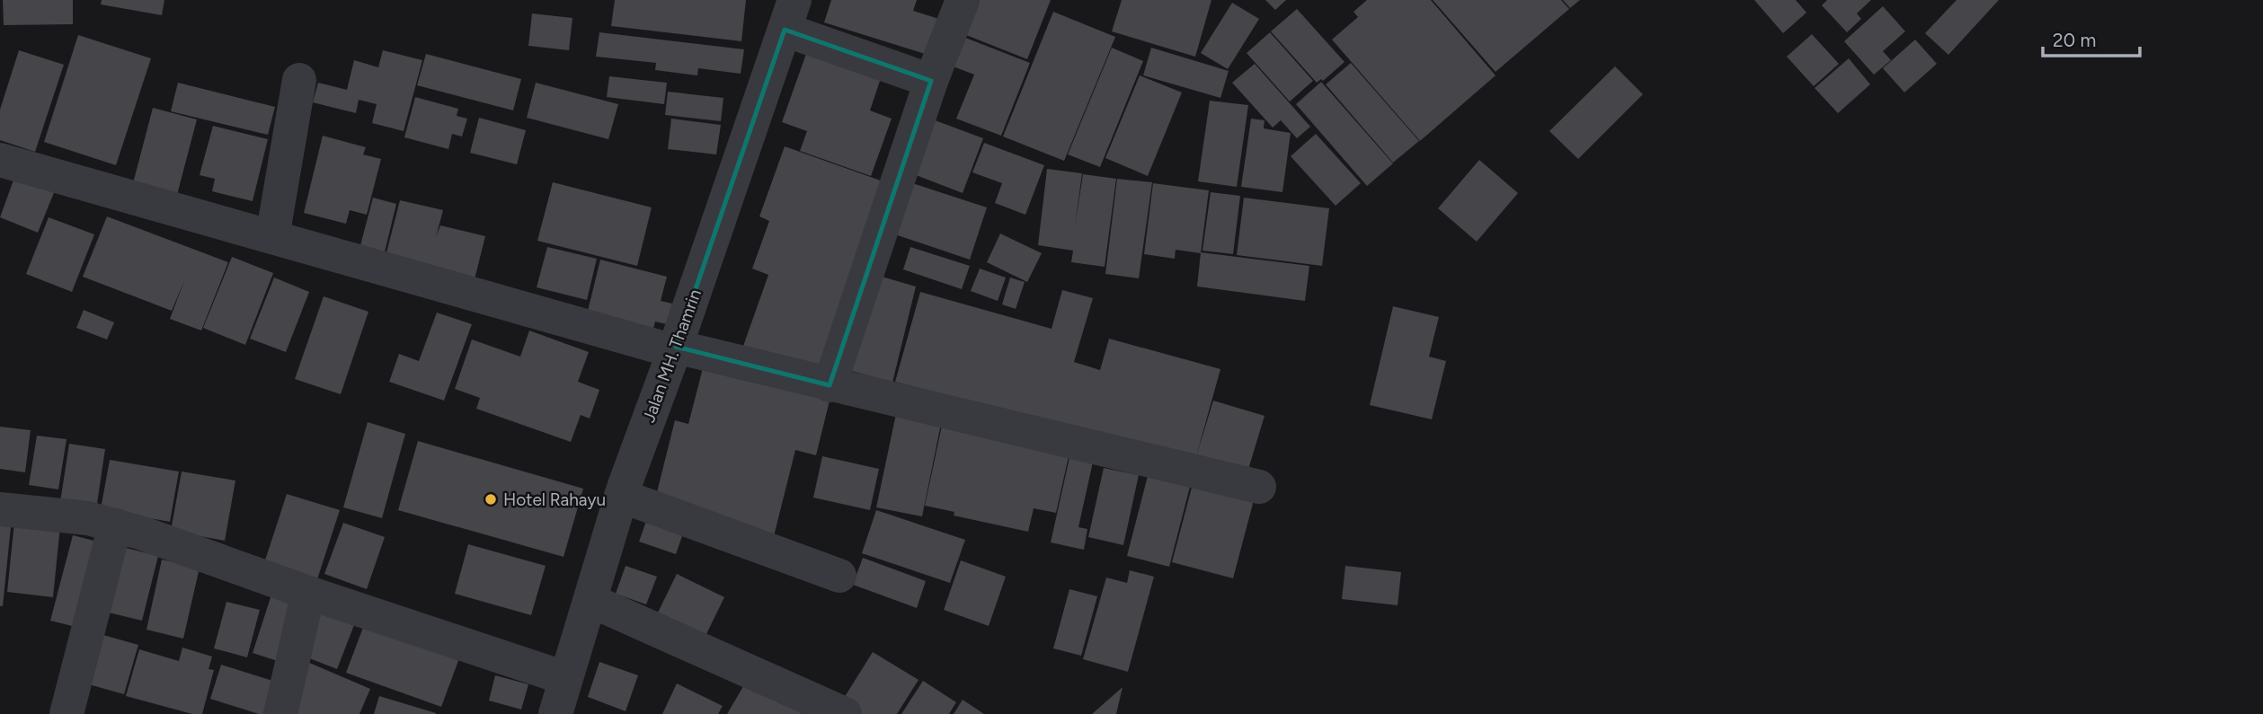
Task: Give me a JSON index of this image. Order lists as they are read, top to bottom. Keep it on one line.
{"streets":{"street":["Jalan MH. Thamrin"]},"places":["Hotel Rahayu"],"scale_bar":"20 m"}
